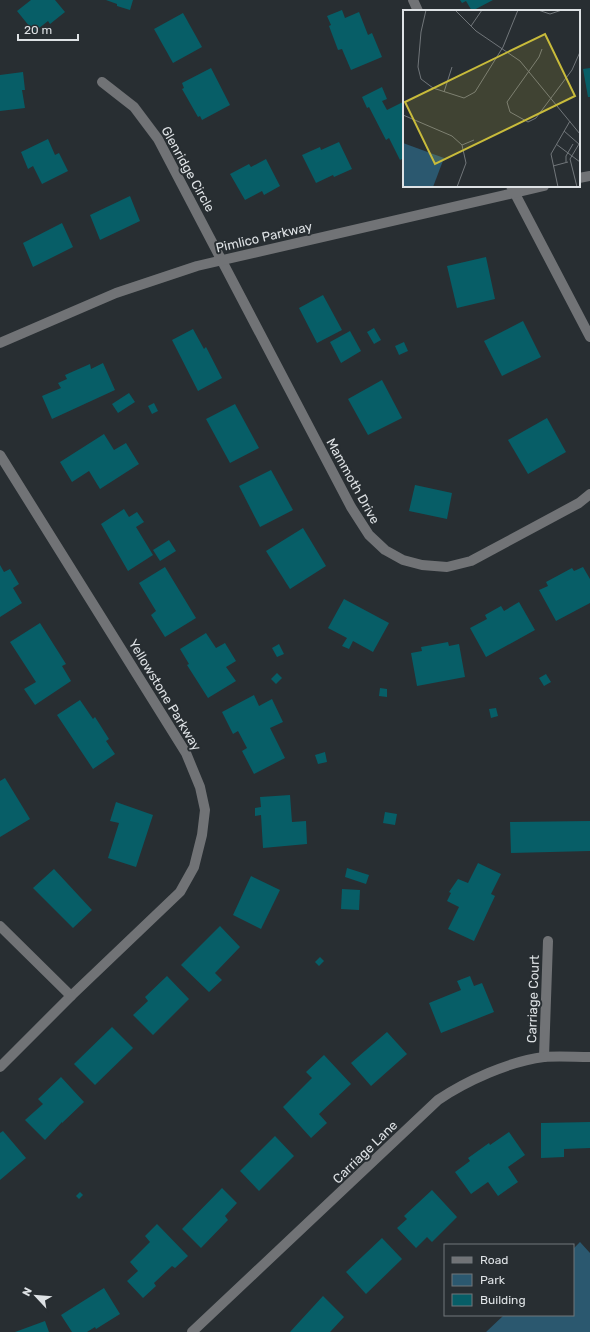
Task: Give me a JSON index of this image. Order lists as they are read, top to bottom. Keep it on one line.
{"streets":{"street":["Glenridge Circle","Pimlico Parkway","Mammoth Drive","Yellowstone Parkway","Carriage Court","Carriage Lane"]},"crossings":[["Glenridge Circle","Pimlico Parkway"],["Glenridge Circle","Mammoth Drive"],["Pimlico Parkway","Mammoth Drive"],["Carriage Court","Carriage Lane"]],"legend":["Road","Park","Building"],"scale_bar":"20 m","north":"top left"}
